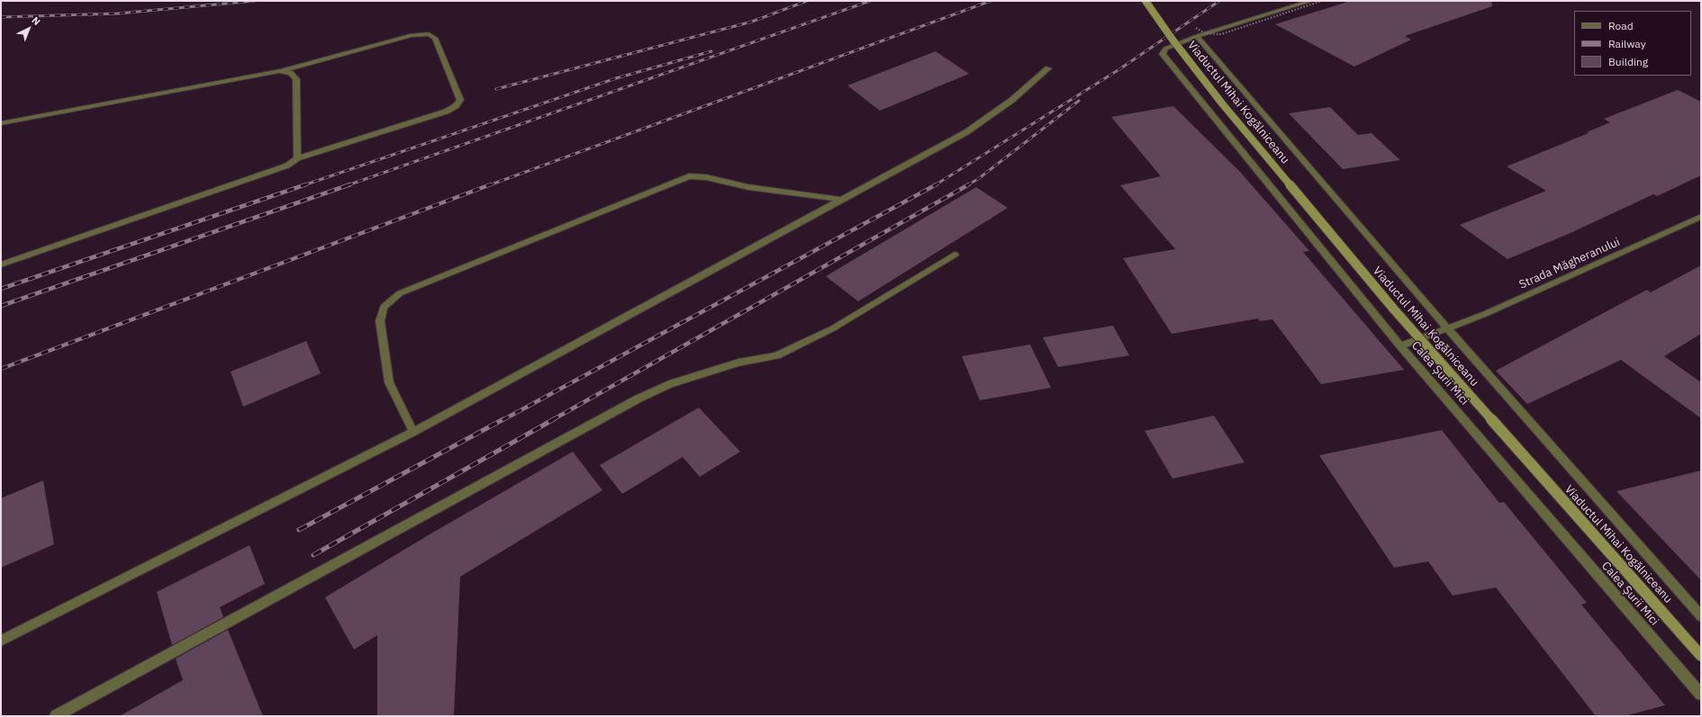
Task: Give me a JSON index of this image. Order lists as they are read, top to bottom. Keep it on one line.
{"streets":{"main road":["Viaductul Mihai Kogălniceanu"],"street":["Strada Măgheranului","Calea Șurii Mici"]},"crossings":[["Strada Măgheranului","Calea Șurii Mici"]],"legend":["Road","Railway","Building"],"north":"top right"}
